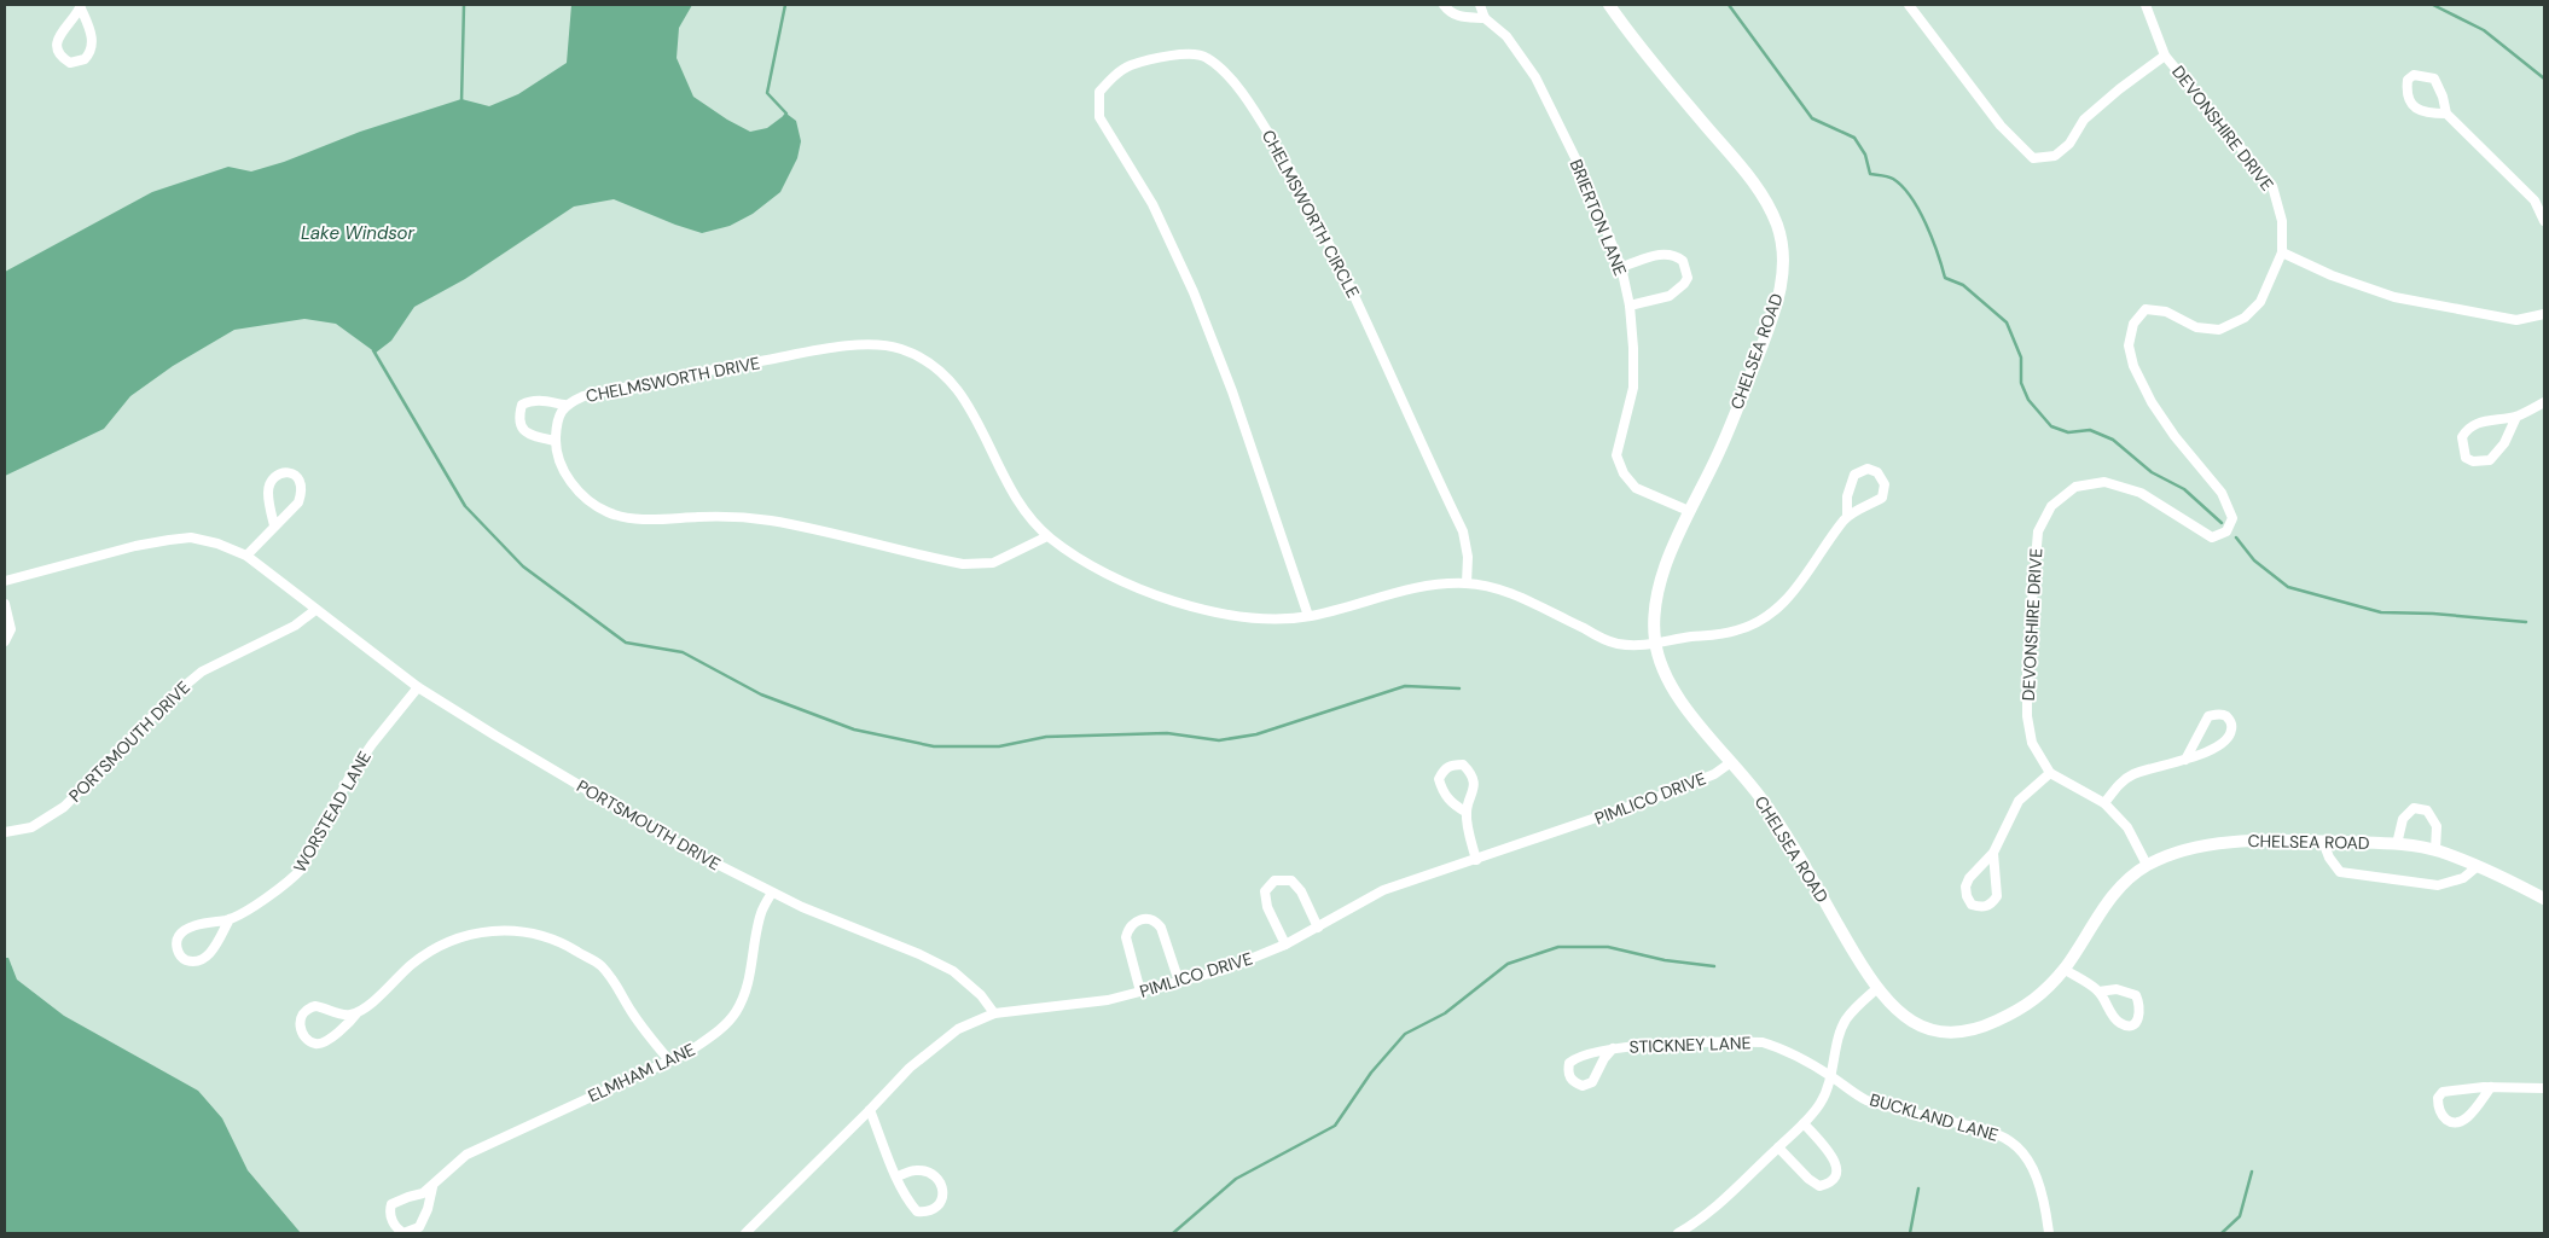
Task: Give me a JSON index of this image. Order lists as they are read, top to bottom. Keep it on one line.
{"streets":{"street":["DEVONSHIRE DRIVE","CHELMSWORTH CIRCLE","BRIERTON LANE","CHELSEA ROAD","CHELMSWORTH DRIVE","PORTSMOUTH DRIVE","PIMLICO DRIVE","WORSTEAD LANE","STICKNEY LANE","ELMHAM LANE","BUCKLAND LANE"]},"crossings":[["DEVONSHIRE DRIVE","CHELSEA ROAD"],["CHELMSWORTH CIRCLE","CHELMSWORTH DRIVE"],["BRIERTON LANE","CHELSEA ROAD"],["CHELSEA ROAD","CHELMSWORTH DRIVE"],["CHELSEA ROAD","PIMLICO DRIVE"],["PORTSMOUTH DRIVE","PIMLICO DRIVE"],["PORTSMOUTH DRIVE","WORSTEAD LANE"],["PORTSMOUTH DRIVE","ELMHAM LANE"],["STICKNEY LANE","BUCKLAND LANE"]],"water":["Lake Windsor"]}
